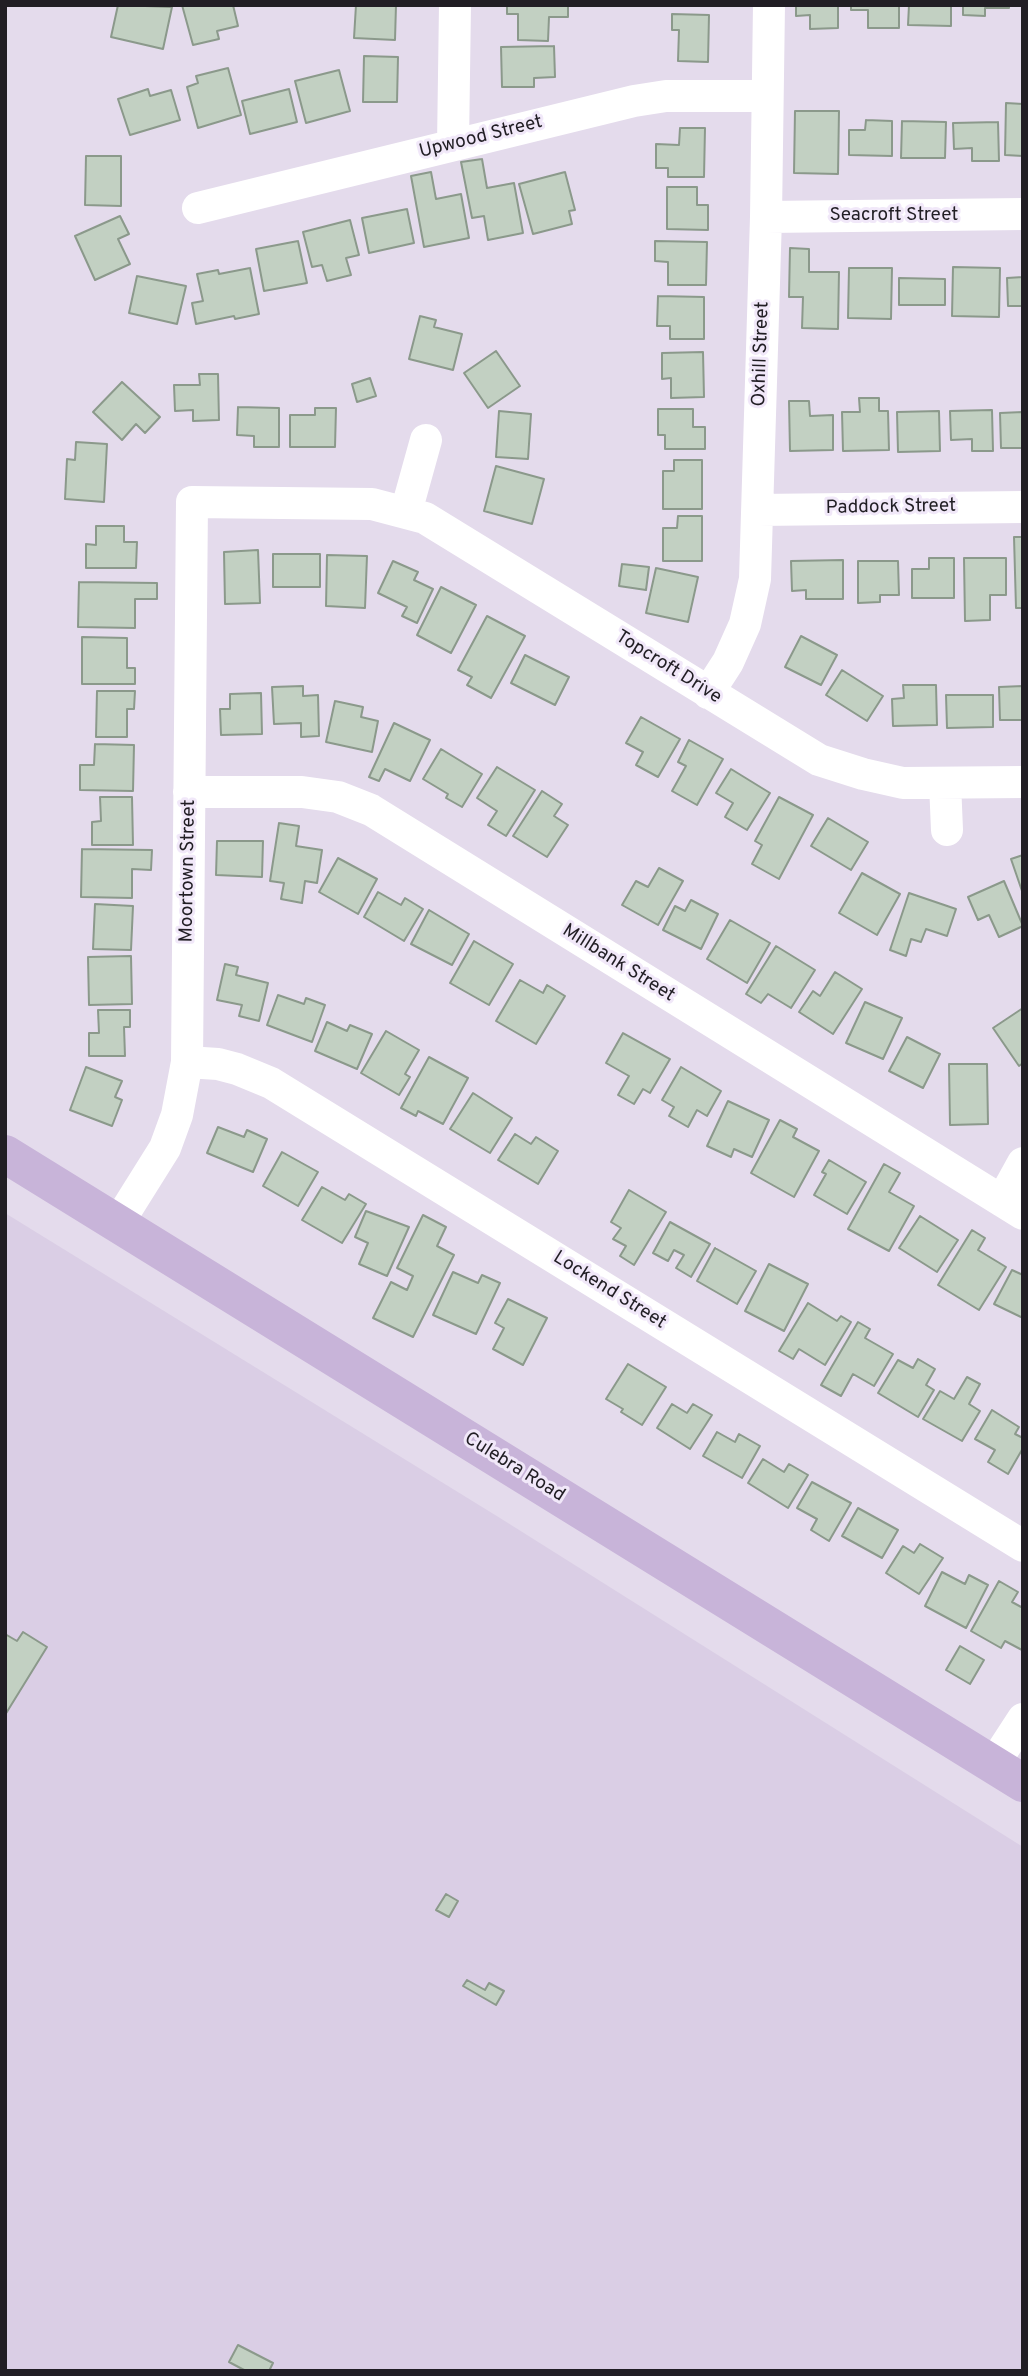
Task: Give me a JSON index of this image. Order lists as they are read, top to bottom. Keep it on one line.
{"streets":{"main road":["Culebra Road"],"street":["Upwood Street","Seacroft Street","Oxhill Street","Paddock Street","Topcroft Drive","Moortown Street","Millbank Street","Lockend Street"]},"crossings":[["Upwood Street","Oxhill Street"],["Seacroft Street","Oxhill Street"],["Oxhill Street","Paddock Street"],["Oxhill Street","Topcroft Drive"],["Topcroft Drive","Moortown Street"],["Moortown Street","Millbank Street"],["Moortown Street","Lockend Street"],["Moortown Street","Culebra Road"]]}
